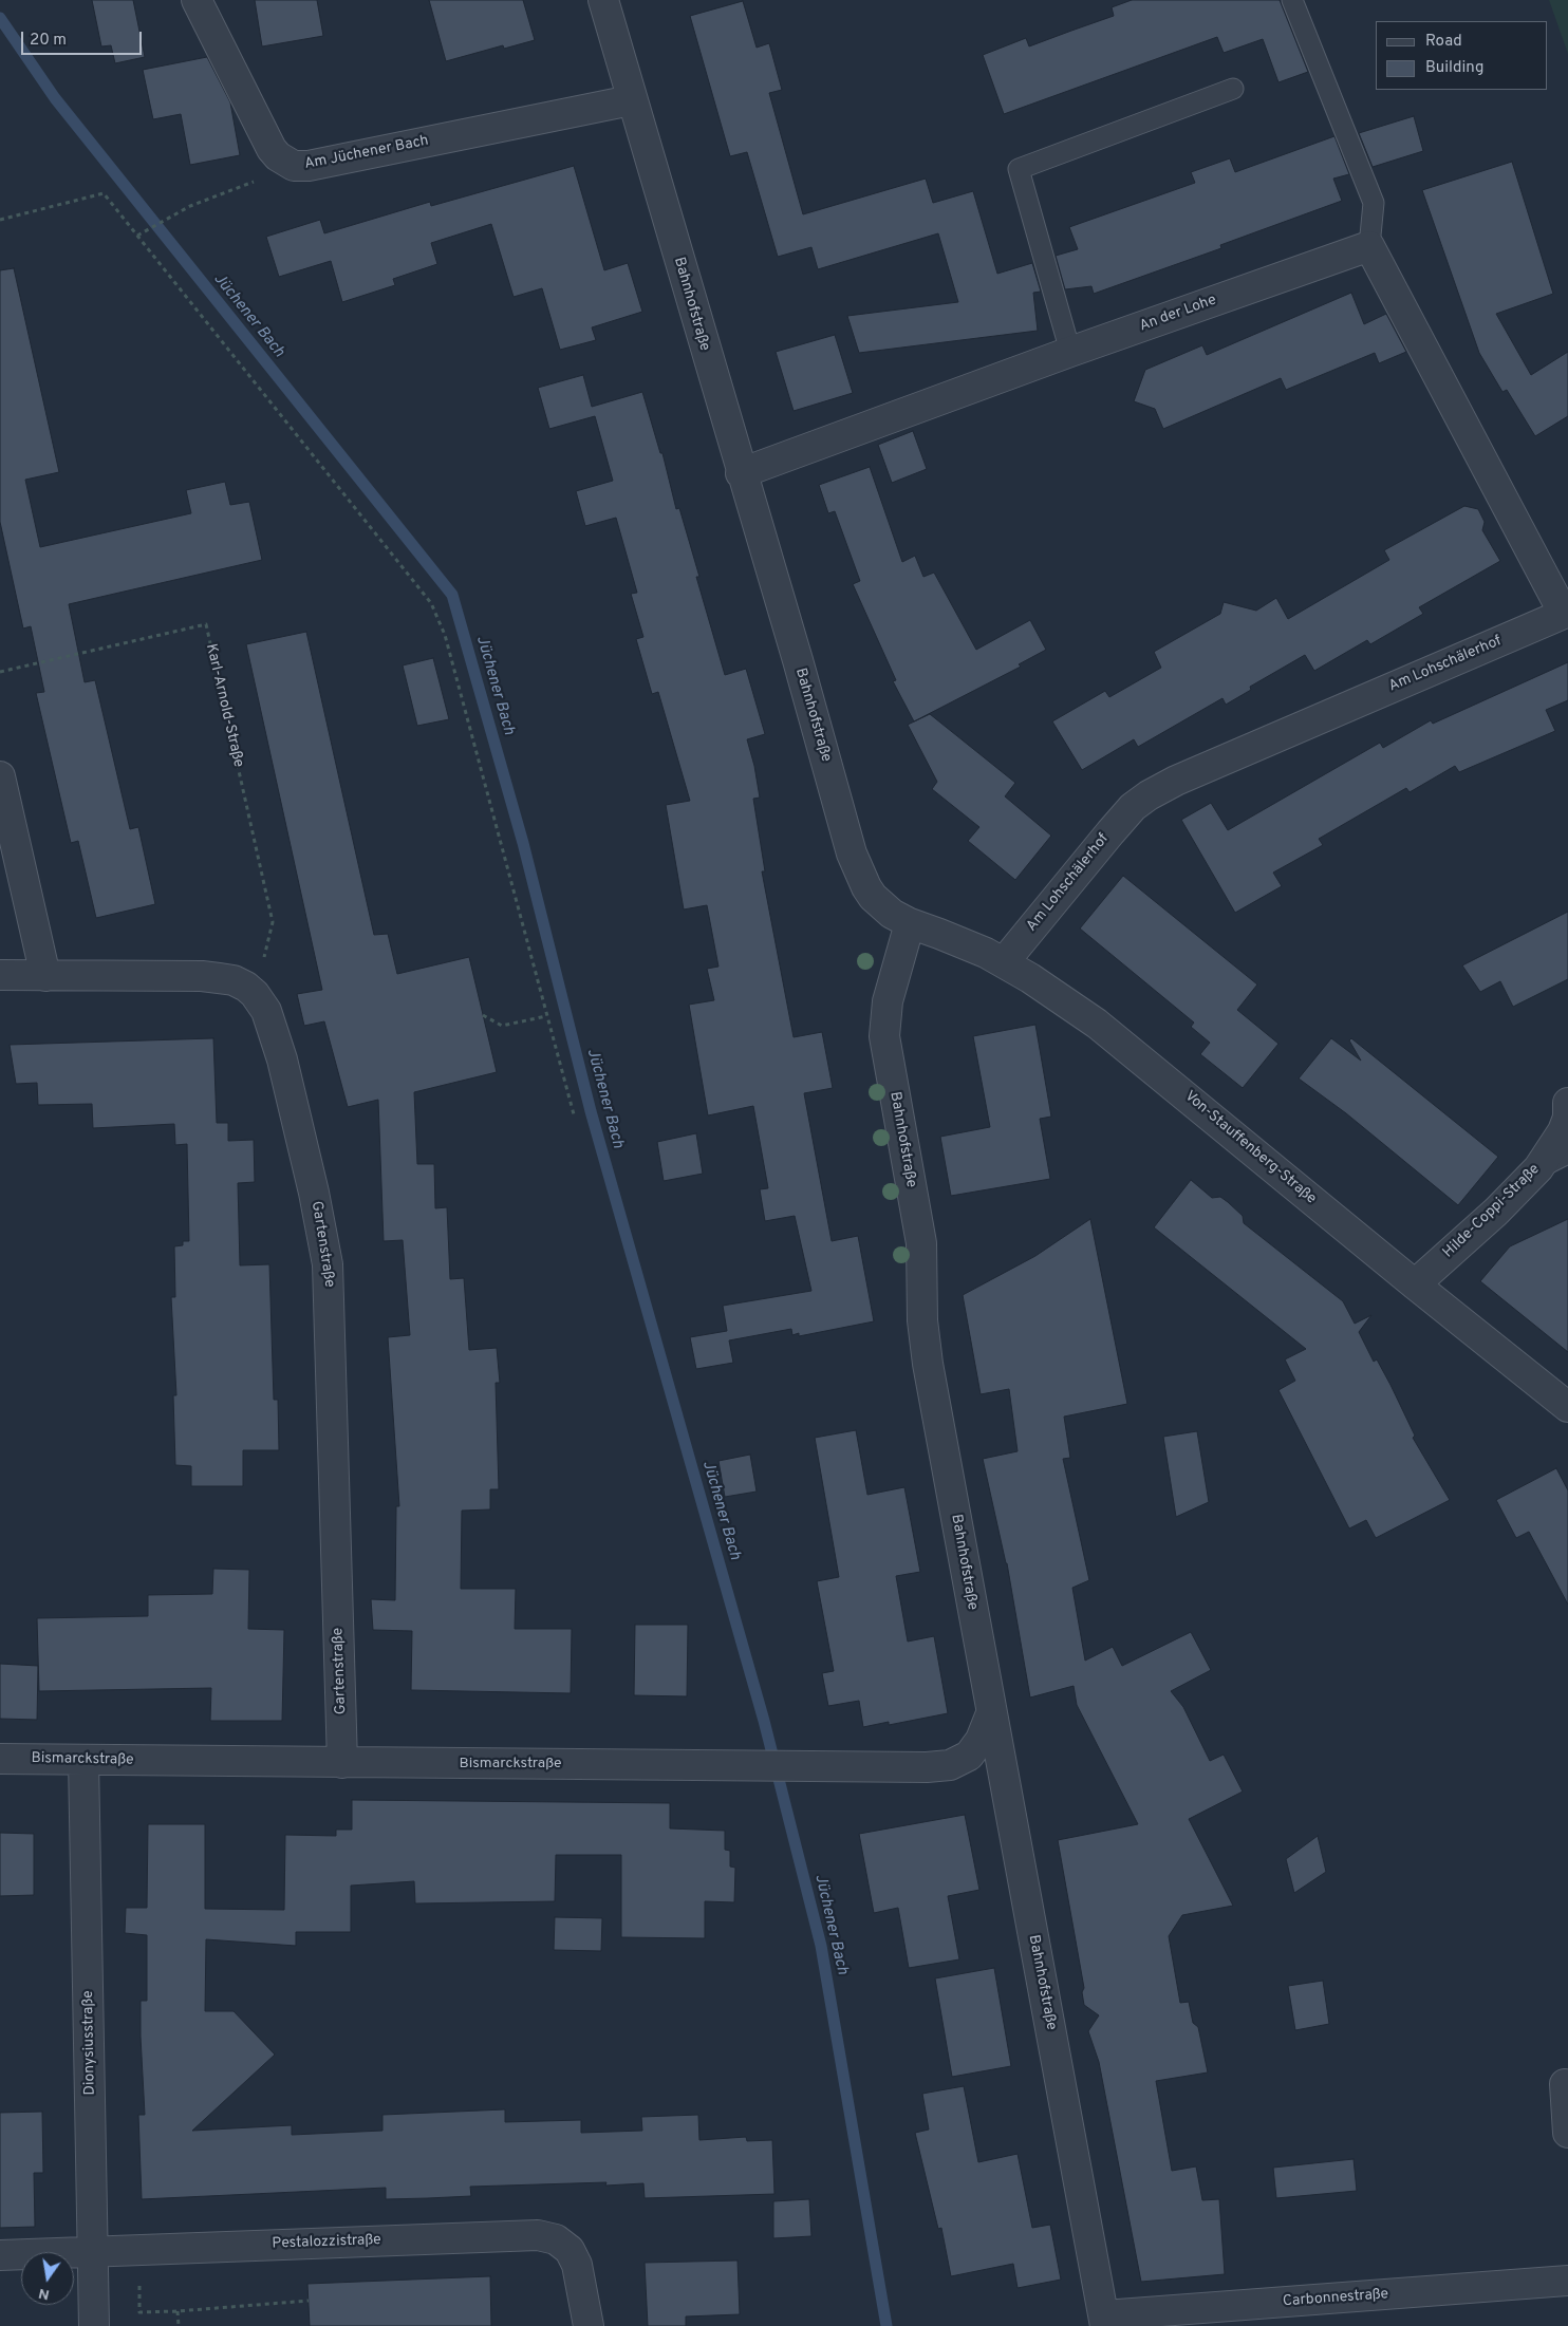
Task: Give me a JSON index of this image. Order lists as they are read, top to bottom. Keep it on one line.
{"streets":{"street":["Am Jüchener Bach","Bahnhofstraße","An der Lohe","Am Lohschälerhof","Von-Stauffenberg-Straße","Hilde-Coppi-Straße","Gartenstraße","Bismarckstraße","Dionysiusstraße","Pestalozzistraße","Carbonnestraße"],"path":["Karl-Arnold-Straße"]},"crossings":[["Am Jüchener Bach","Bahnhofstraße"],["Bahnhofstraße","An der Lohe"],["Bahnhofstraße","Von-Stauffenberg-Straße"],["Bahnhofstraße","Bismarckstraße"],["Bahnhofstraße","Carbonnestraße"],["An der Lohe","Am Lohschälerhof"],["Am Lohschälerhof","Von-Stauffenberg-Straße"],["Karl-Arnold-Straße","Gartenstraße"],["Von-Stauffenberg-Straße","Hilde-Coppi-Straße"],["Gartenstraße","Bismarckstraße"],["Bismarckstraße","Dionysiusstraße"],["Dionysiusstraße","Pestalozzistraße"]],"water":["Jüchener Bach"],"legend":["Road","Building"],"scale_bar":"20 m","north":"bottom"}
